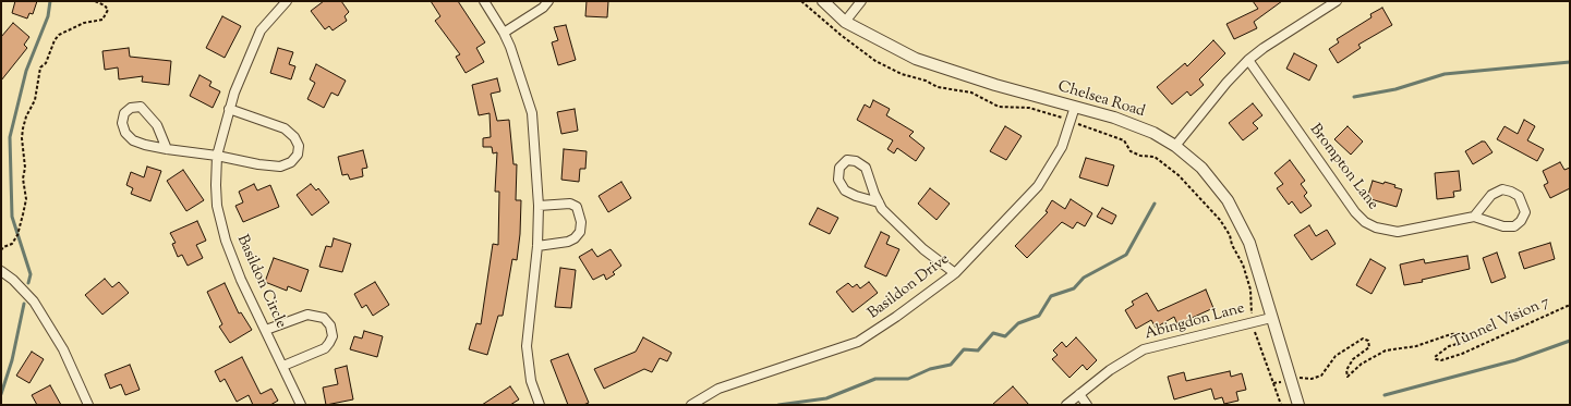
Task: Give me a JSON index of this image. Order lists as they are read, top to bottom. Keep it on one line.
{"streets":{"street":["Chelsea Road","Brompton Lane","Basildon Circle","Basildon Drive","Abingdon Lane"],"path":["Tunnel Vision 7"]},"crossings":[["Chelsea Road","Basildon Drive"],["Chelsea Road","Abingdon Lane"]]}
